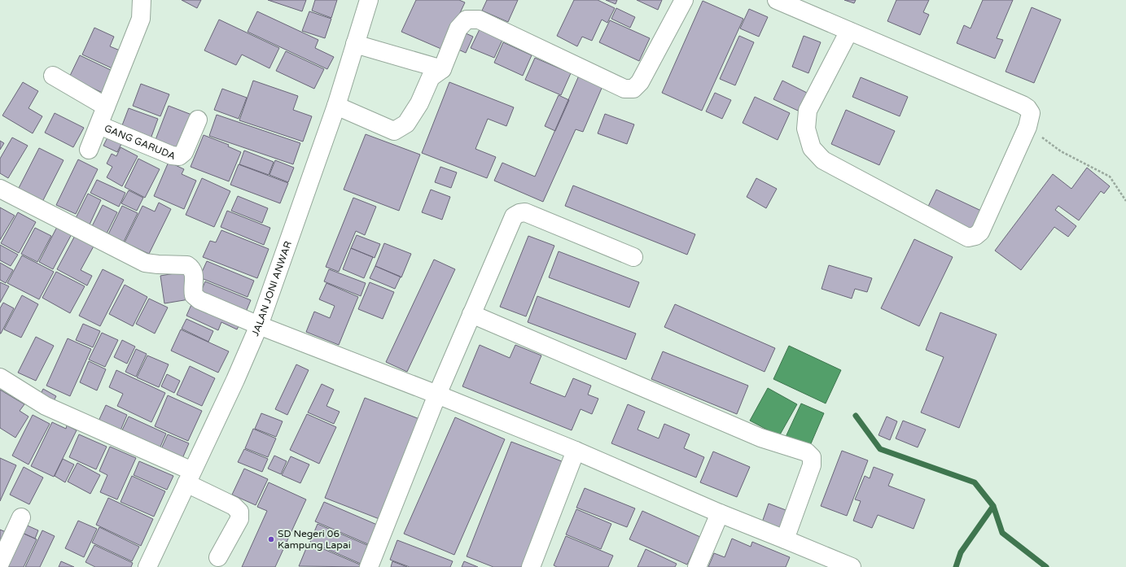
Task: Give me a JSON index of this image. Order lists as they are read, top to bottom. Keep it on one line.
{"streets":{"street":["GANG GARUDA","JALAN JONI ANWAR"]},"places":["SD Negeri 06 Kampung Lapai"]}
